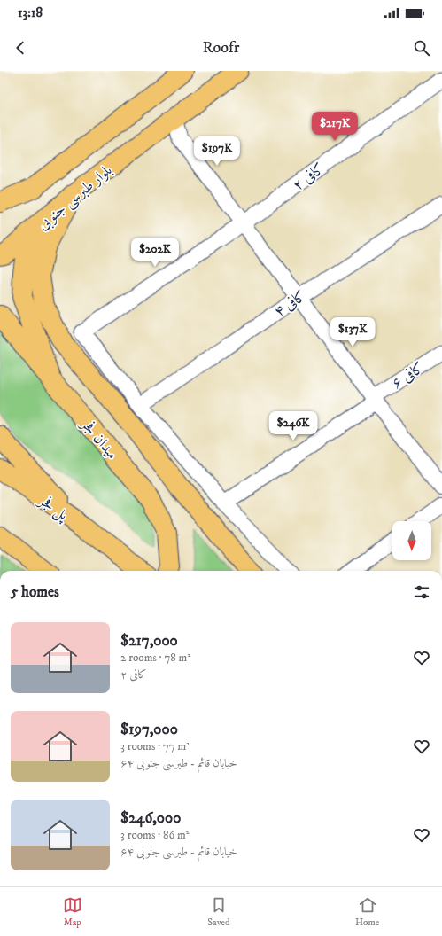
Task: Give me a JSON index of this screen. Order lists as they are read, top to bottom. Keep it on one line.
{"streets":{"main road":["بلوار طبرسی جنوبی","میدان فجر","پل فجر"],"street":["کافی ۲","کافی ۴","کافی ۶"]},"crossings":[["کافی ۲","کافی ۴"],["بلوار طبرسی جنوبی","میدان فجر"]],"north":"bottom","page":{"status":"13:18","header":"Roofr","price":["$217K","$197K","$202K","$137K","$246K"],"heading":"5 homes","list":[{"name":"$217,000","note":"2 rooms · 78 m² · کافی ۲"},{"name":"$197,000","note":"3 rooms · 77 m² · خیابان قائم - طبرسی جنوبی ۶۴"},{"name":"$246,000","note":"3 rooms · 86 m² · خیابان قائم - طبرسی جنوبی ۶۴"}],"tabs":["Map","Saved","Home"]}}
